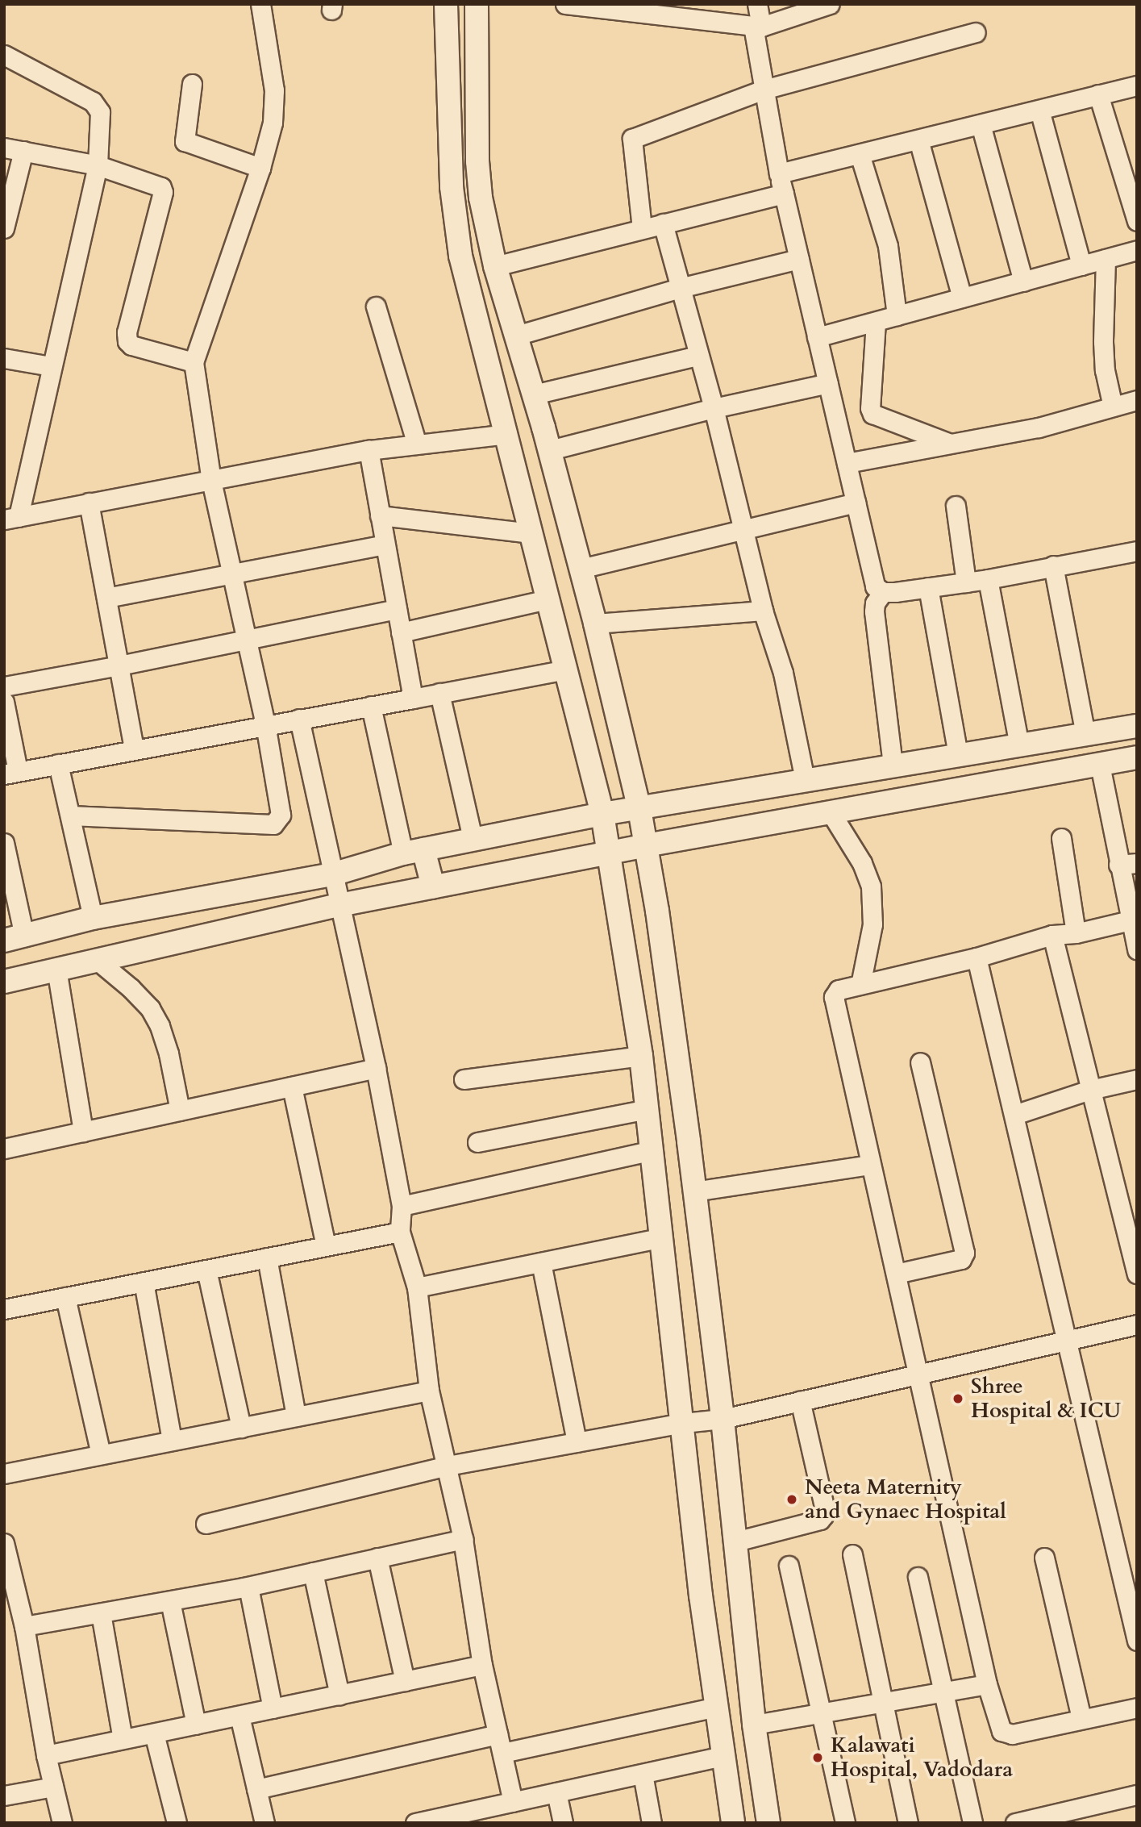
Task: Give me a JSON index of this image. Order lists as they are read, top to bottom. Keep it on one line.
{"places":["Shree Hospital & ICU","Neeta Maternity and Gynaec Hospital","Kalawati Hospital, Vadodara"]}
